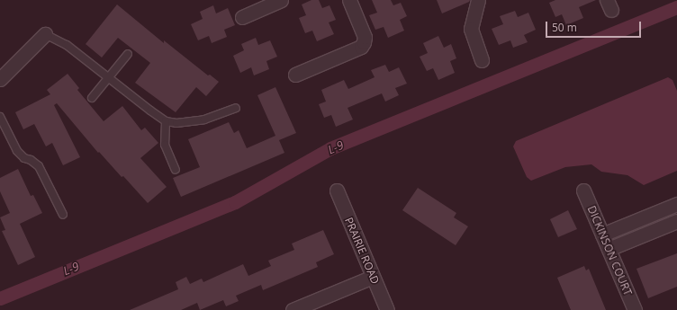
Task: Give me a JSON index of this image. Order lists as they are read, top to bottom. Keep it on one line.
{"streets":{"street":["PRAIRIE ROAD","DICKINSON COURT"]},"water":["L-9"],"scale_bar":"50 m"}
